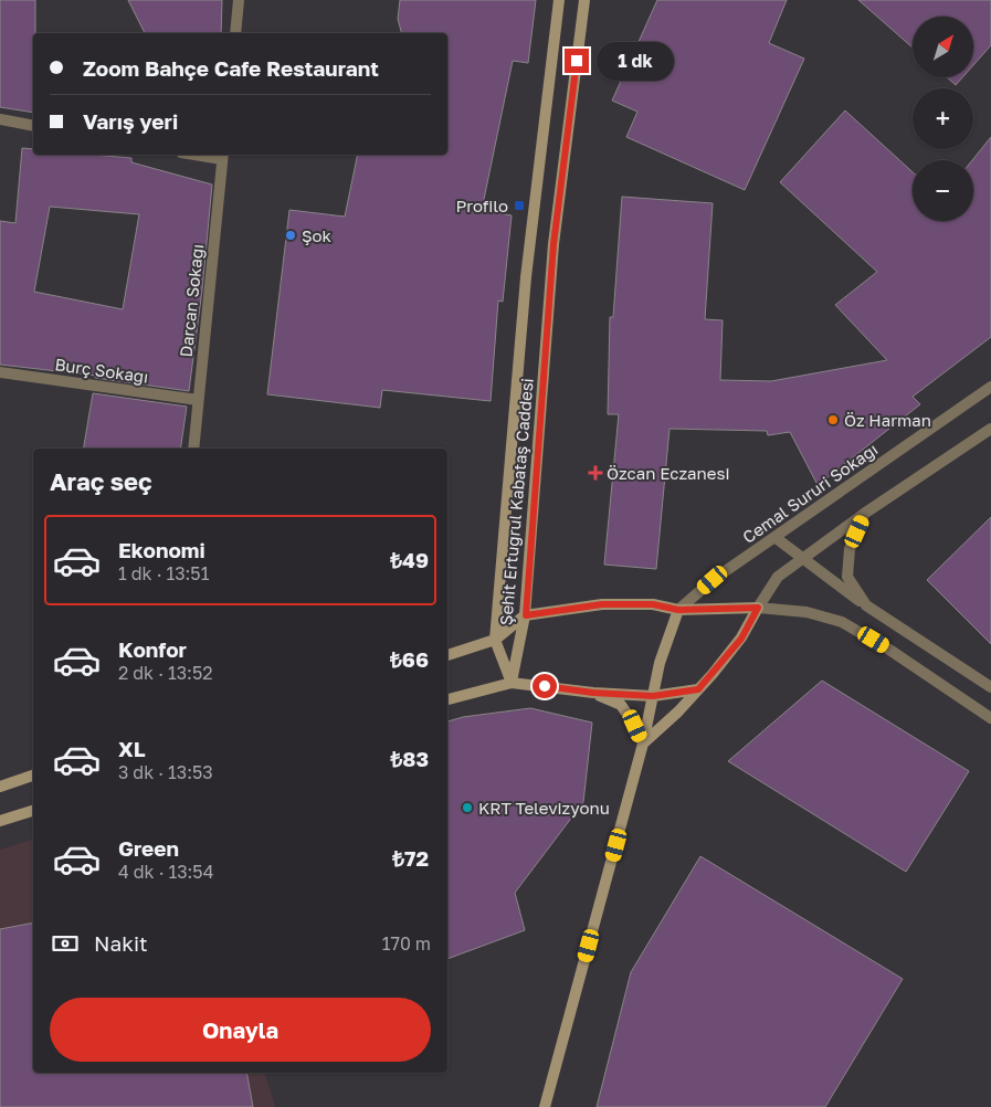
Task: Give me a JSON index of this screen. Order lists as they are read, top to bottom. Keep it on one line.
{"streets":{"street":["Darcan Sokağı","Burç Sokağı","Cemal Sururi Sokağı","Şehit Ertuğrul Kabataş Caddesi"]},"crossings":[["Darcan Sokağı","Burç Sokağı"]],"places":{"transit":["Profilo"],"other":["Şok","Öz Harman","KRT Televizyonu"],"health":["Özcan Eczanesi"]},"north":"top right","page":{"map_buttons":["+","−"],"banner":["Zoom Bahçe Cafe Restaurant","Varış yeri"],"bubble":"1 dk","heading":"Araç seç","list":[{"name":"Ekonomi","note":"1 dk · 13:51","value":"₺49"},{"name":"Konfor","note":"2 dk · 13:52","value":"₺66"},{"name":"XL","note":"3 dk · 13:53","value":"₺83"},{"name":"Green","note":"4 dk · 13:54","value":"₺72"}],"pay":["Nakit","170 m"],"buttons":"Onayla"}}
